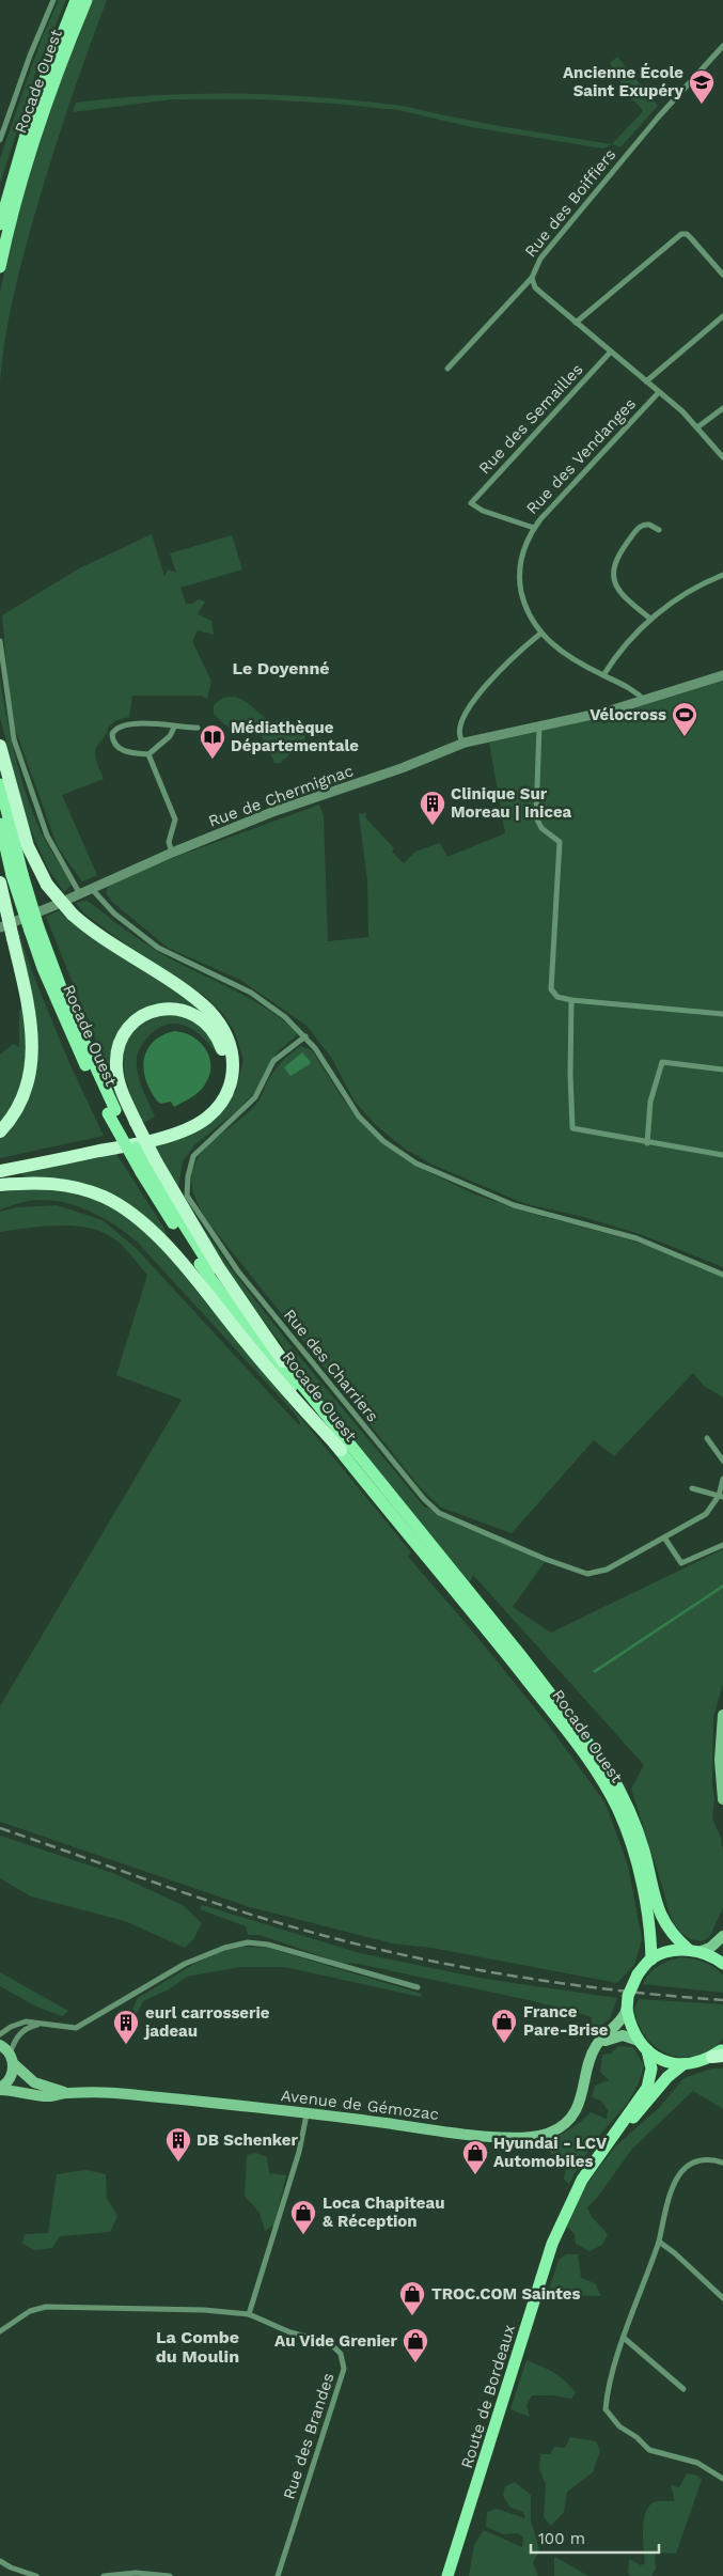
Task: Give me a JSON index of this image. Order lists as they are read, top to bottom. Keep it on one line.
{"streets":{"main road":["Rocade Ouest","Avenue de Gémozac","Route de Bordeaux"],"street":["Rue des Boiffiers","Rue des Semailles","Rue des Vendanges","Rue de Chermignac","Rue des Charriers","Rue des Brandes"]},"crossings":[["Rue des Boiffiers","Rue des Semailles"],["Rue des Boiffiers","Rue des Vendanges"],["Rue des Semailles","Rue des Vendanges"],["Rue des Vendanges","Rue de Chermignac"]],"districts":["Le Doyenné","La Combe du Moulin"],"places":{"school or university":["Ancienne École Saint Exupéry"],"sports":["Vélocross"],"library":["Médiathèque Départementale"],"building":["Clinique Sur Moreau | Inicea","eurl carrosserie jadeau","DB Schenker"],"shop":["France Pare-Brise","Hyundai - LCV Automobiles","Loca Chapiteau & Réception","TROC.COM Saintes","Au Vide Grenier"]},"scale_bar":"100 m"}
